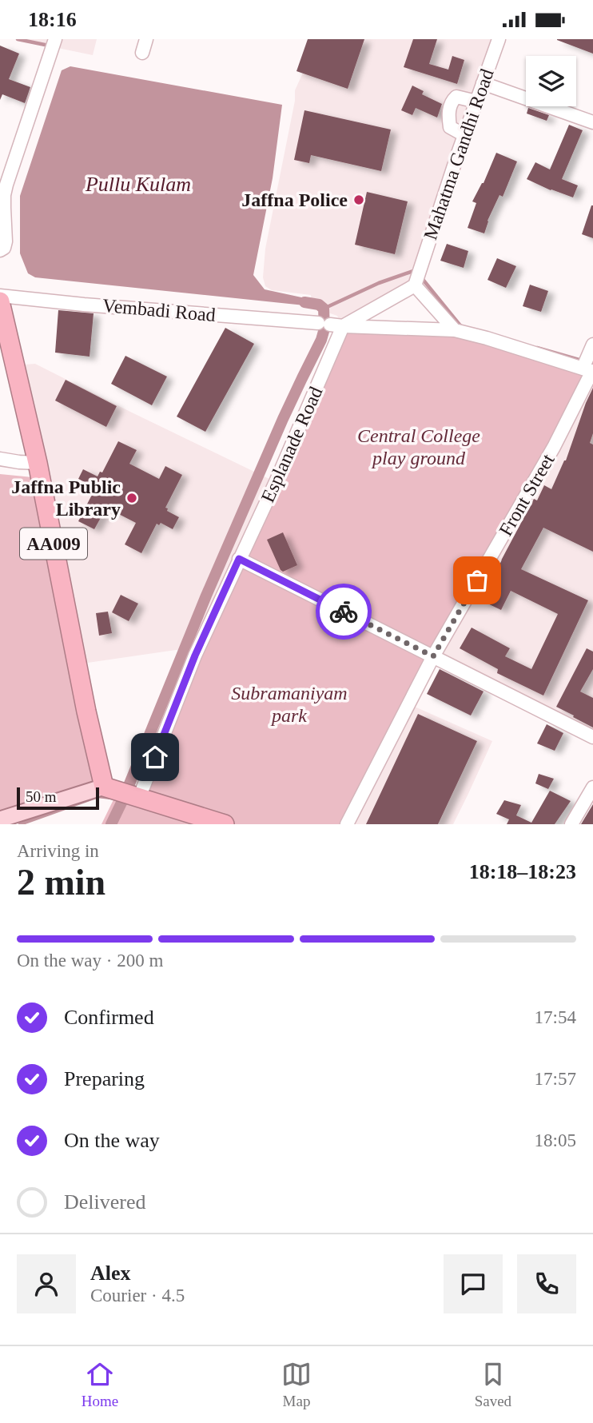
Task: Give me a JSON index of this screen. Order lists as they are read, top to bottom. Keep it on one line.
{"streets":{"highway":["AA009"],"street":["Mahatma Gandhi Road","Vembadi Road","Esplanade Road","Front Street"]},"crossings":[["Vembadi Road","Esplanade Road"]],"water":["Pullu Kulam"],"parks":["Central College play ground","Subramaniyam park"],"places":["Jaffna Police","Jaffna Public Library"],"scale_bar":"50 m","page":{"status":"18:16","scale":"50 m","heading":["2 min","Arriving in","18:18–18:23"],"panel":["Alex","Courier · 4.5"],"bar":"On the way · 200 m","list":[["Confirmed","17:54"],["Preparing","17:57"],["On the way","18:05"],"Delivered"],"tabs":["Home","Map","Saved"]}}
